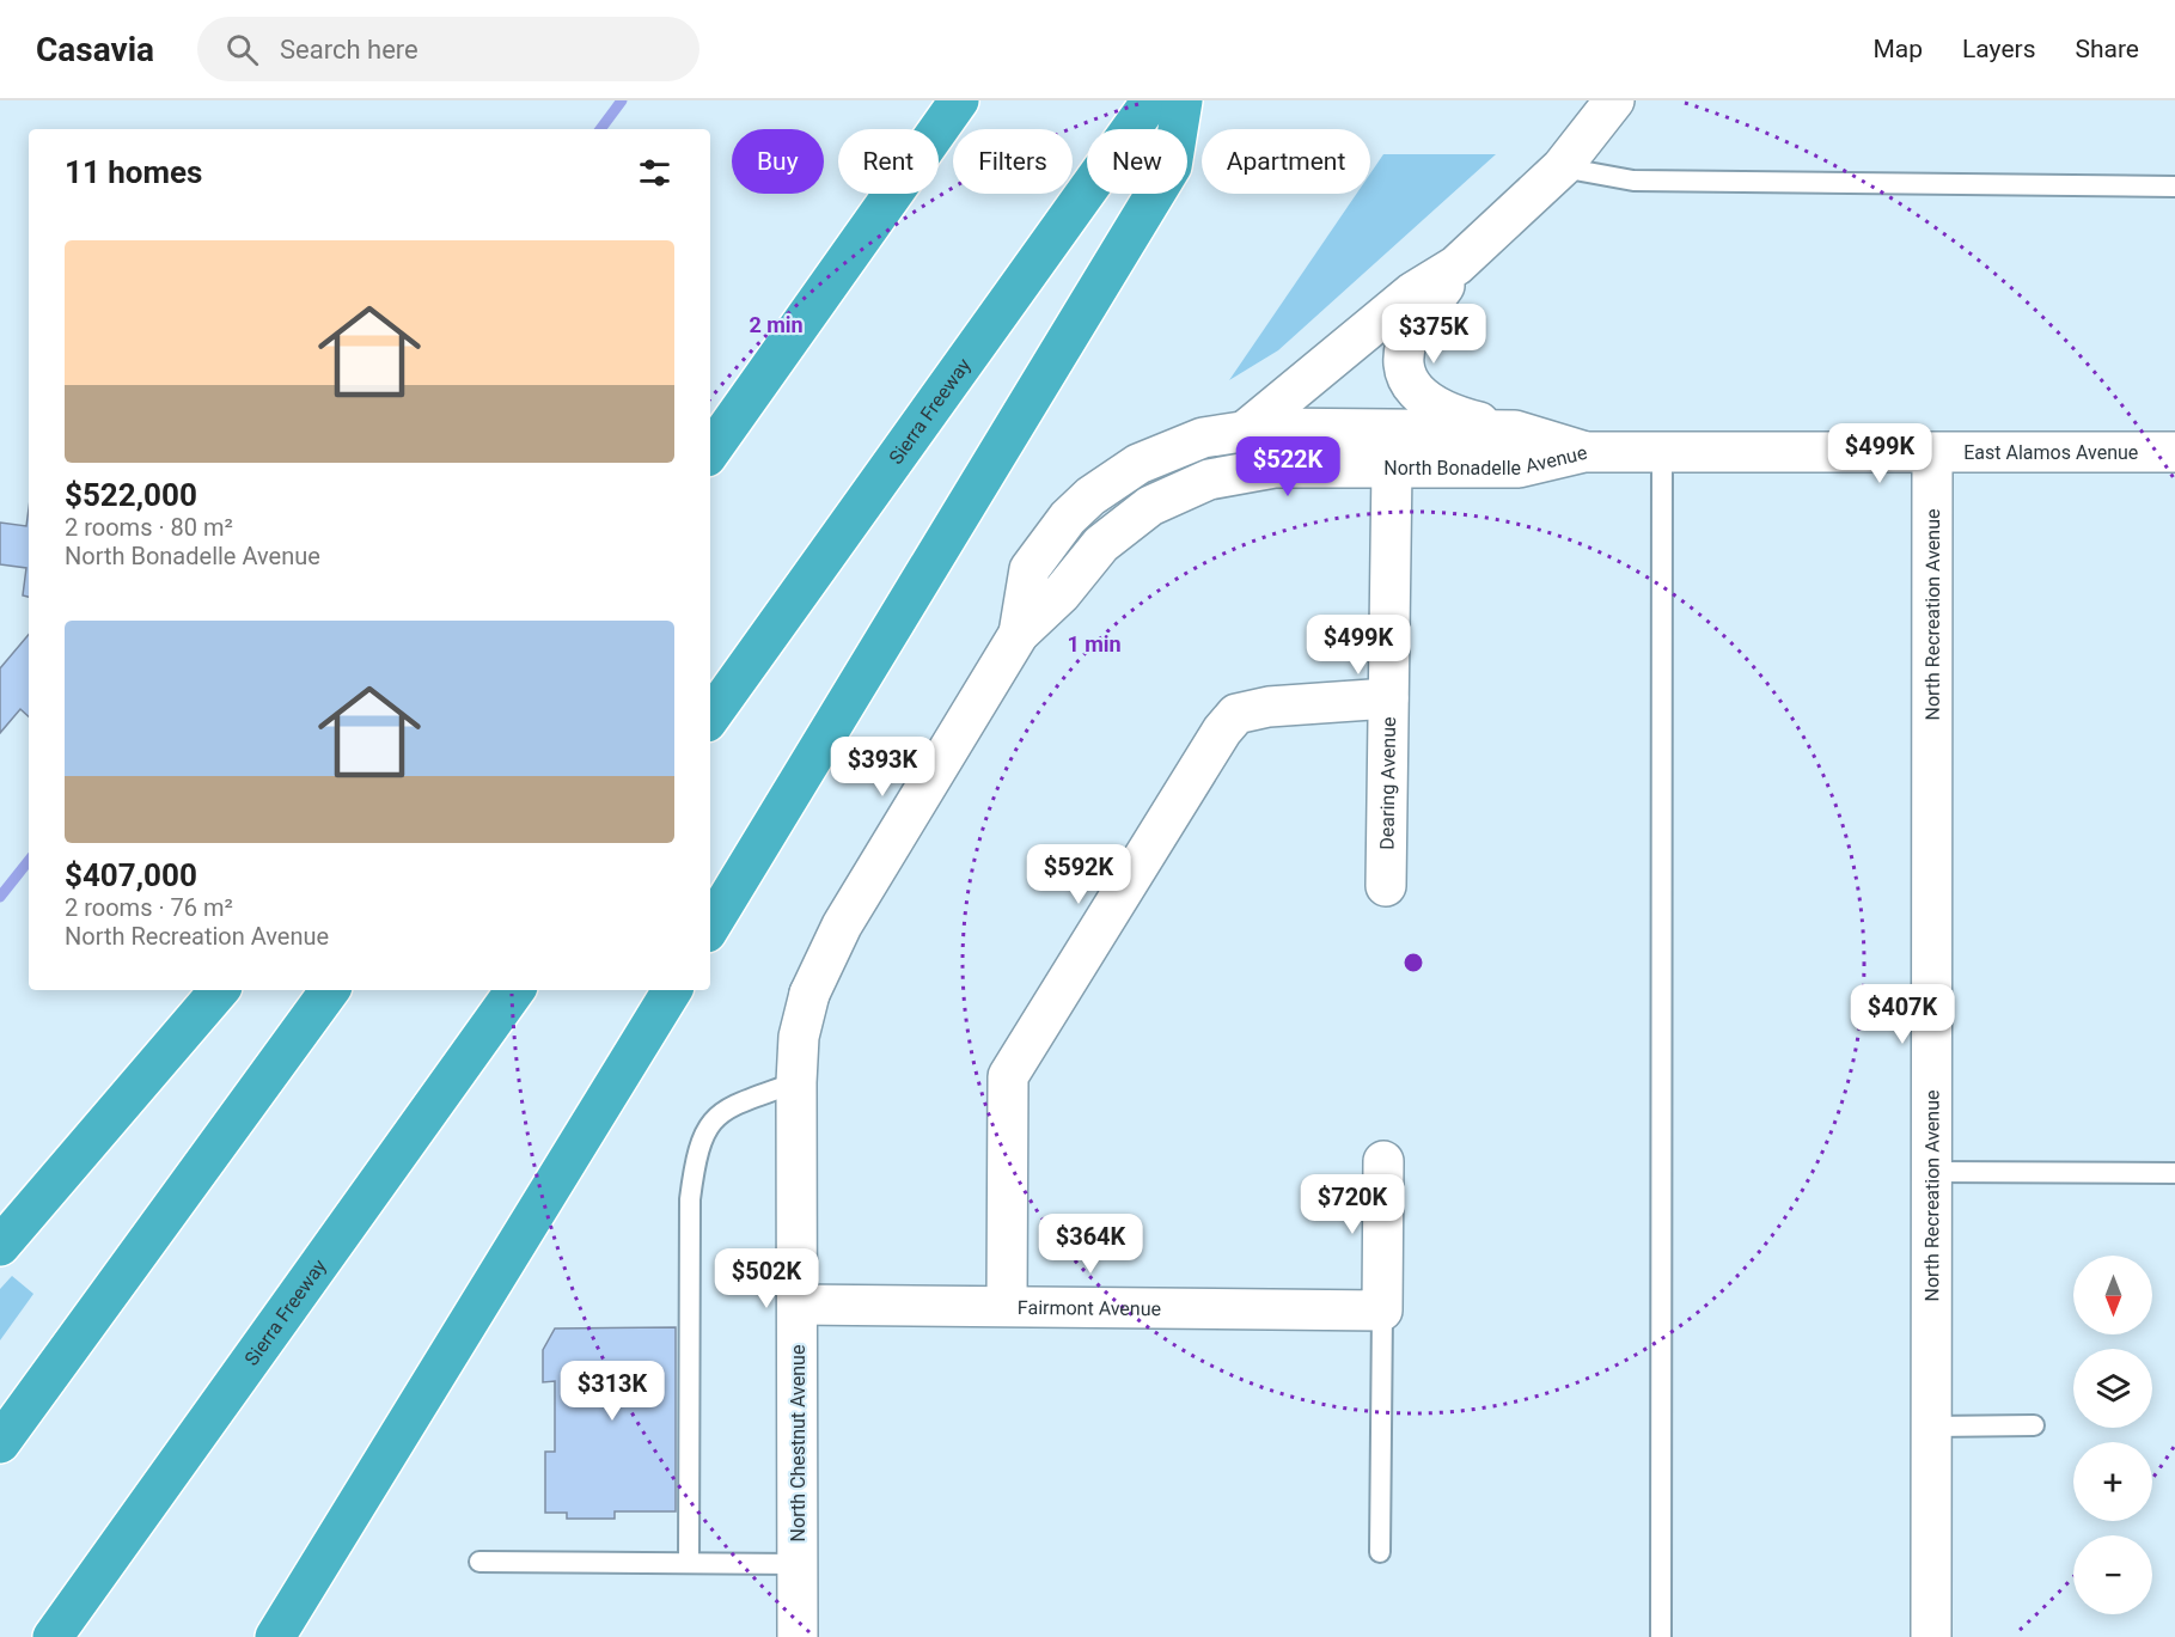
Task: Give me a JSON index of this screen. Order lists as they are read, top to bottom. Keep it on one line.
{"streets":{"highway":["Sierra Freeway"],"street":["East Alamos Avenue","North Bonadelle Avenue","North Recreation Avenue","Dearing Avenue","Fairmont Avenue","North Chestnut Avenue"]},"crossings":[["East Alamos Avenue","North Bonadelle Avenue"],["East Alamos Avenue","North Recreation Avenue"],["North Bonadelle Avenue","Dearing Avenue"],["North Bonadelle Avenue","North Chestnut Avenue"],["Fairmont Avenue","North Chestnut Avenue"]],"north":"bottom","page":{"header":"Casavia","search":"Search here","nav":["Map","Layers","Share"],"chip":["Buy","Rent","Filters","New","Apartment"],"heading":"11 homes","list":[{"name":"$522,000","note":"2 rooms · 80 m² · North Bonadelle Avenue"},{"name":"$407,000","note":"2 rooms · 76 m² · North Recreation Avenue"}],"price":["$375K","$499K","$522K","$499K","$393K","$592K","$407K","$720K","$364K","$502K","$313K"],"map_buttons":["+","−"]},"rings":["2 min","1 min"]}
